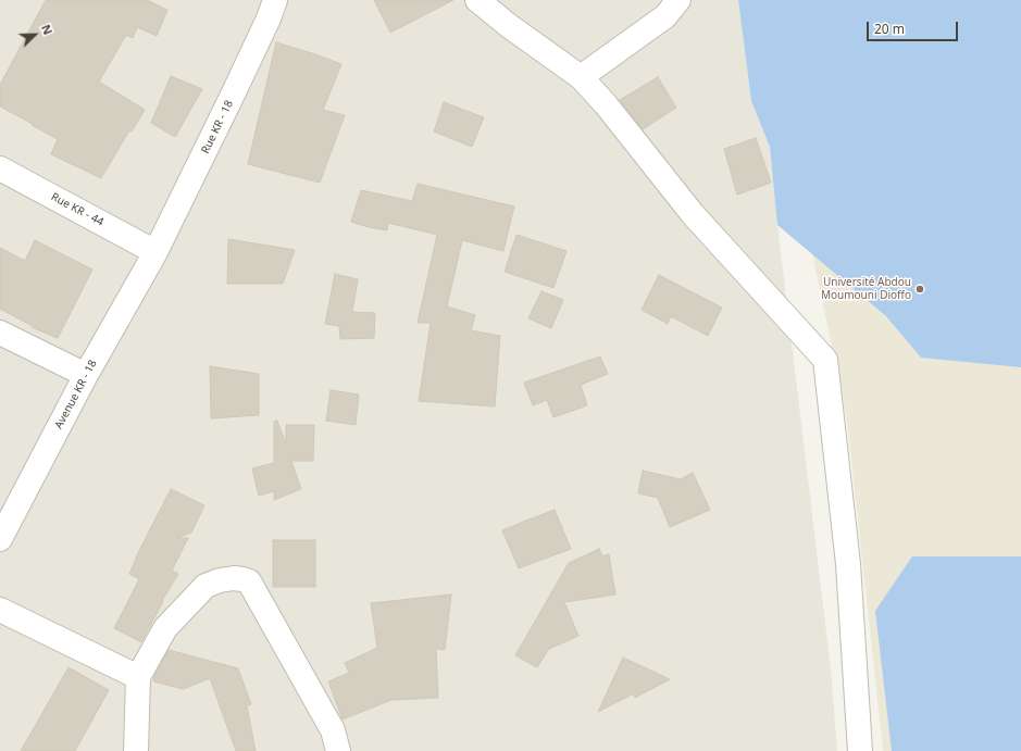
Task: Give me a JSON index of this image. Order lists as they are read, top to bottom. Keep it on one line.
{"streets":{"street":["Rue KR - 18","Rue KR - 44","Avenue KR - 18"]},"crossings":[["Rue KR - 18","Rue KR - 44"],["Rue KR - 18","Avenue KR - 18"],["Rue KR - 44","Avenue KR - 18"]],"places":["Université Abdou Moumouni Dioffo"],"scale_bar":"20 m","north":"top right"}
